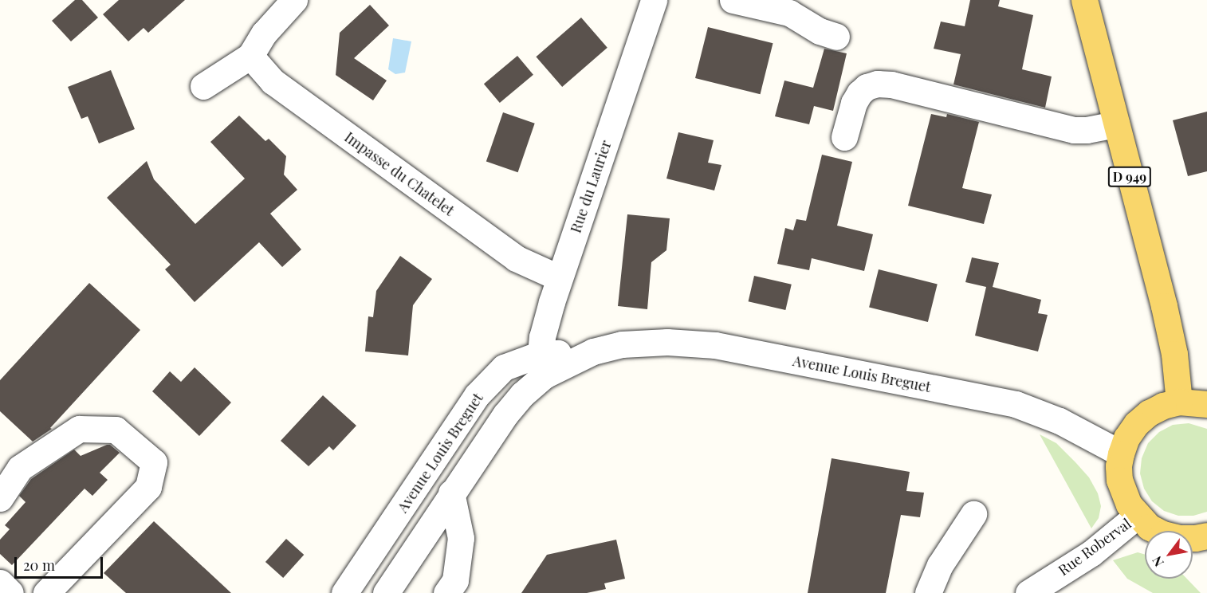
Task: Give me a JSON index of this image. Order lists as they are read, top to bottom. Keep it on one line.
{"streets":{"main road":["D 949"],"street":["Impasse du Chatelet","Rue du Laurier","Avenue Louis Breguet","Rue Roberval"]},"crossings":[["Impasse du Chatelet","Rue du Laurier"],["Rue du Laurier","Avenue Louis Breguet"]],"scale_bar":"20 m","north":"bottom left"}
